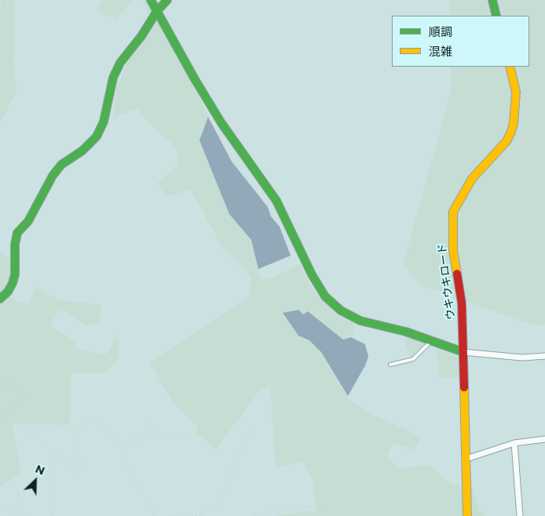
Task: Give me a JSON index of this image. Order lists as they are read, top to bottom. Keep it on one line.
{"streets":{"street":["ウキウキロード"]},"legend":["順調","混雑"],"north":"top right"}
